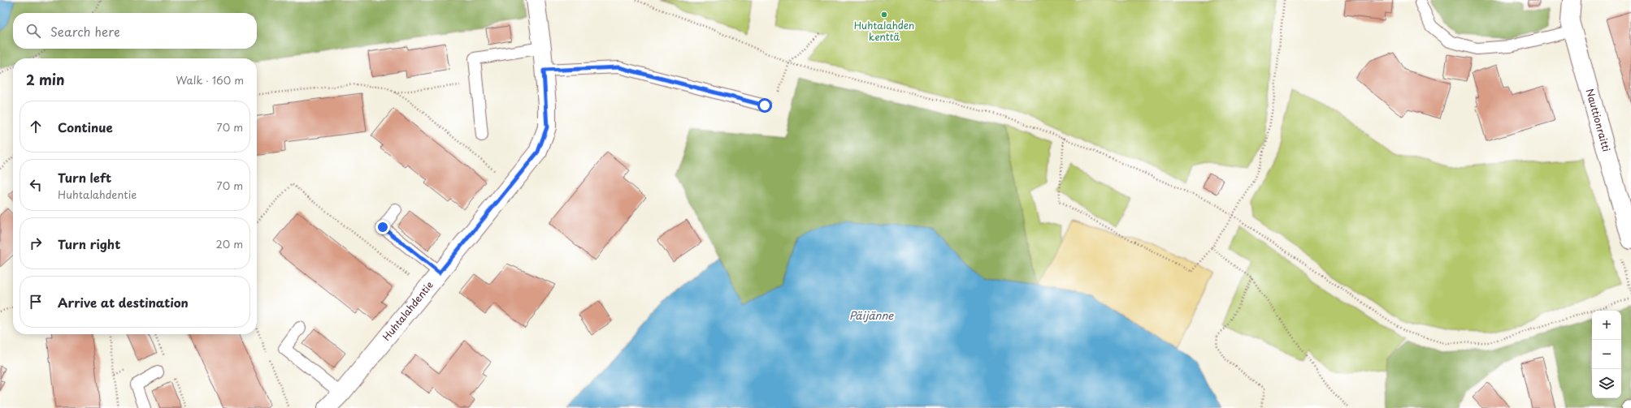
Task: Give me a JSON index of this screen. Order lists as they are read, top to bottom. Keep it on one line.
{"streets":{"street":["Nauttionraitti","Huhtalahdentie"]},"water":["Päijänne"],"places":["Huhtalahden kenttä"],"page":{"search":"Search here","heading":["2 min","Walk · 160 m"],"list":[["Continue","70 m"],["Turn left","Huhtalahdentie","70 m"],["Turn right","20 m"],"Arrive at destination"],"map_buttons":["+","−"]}}
